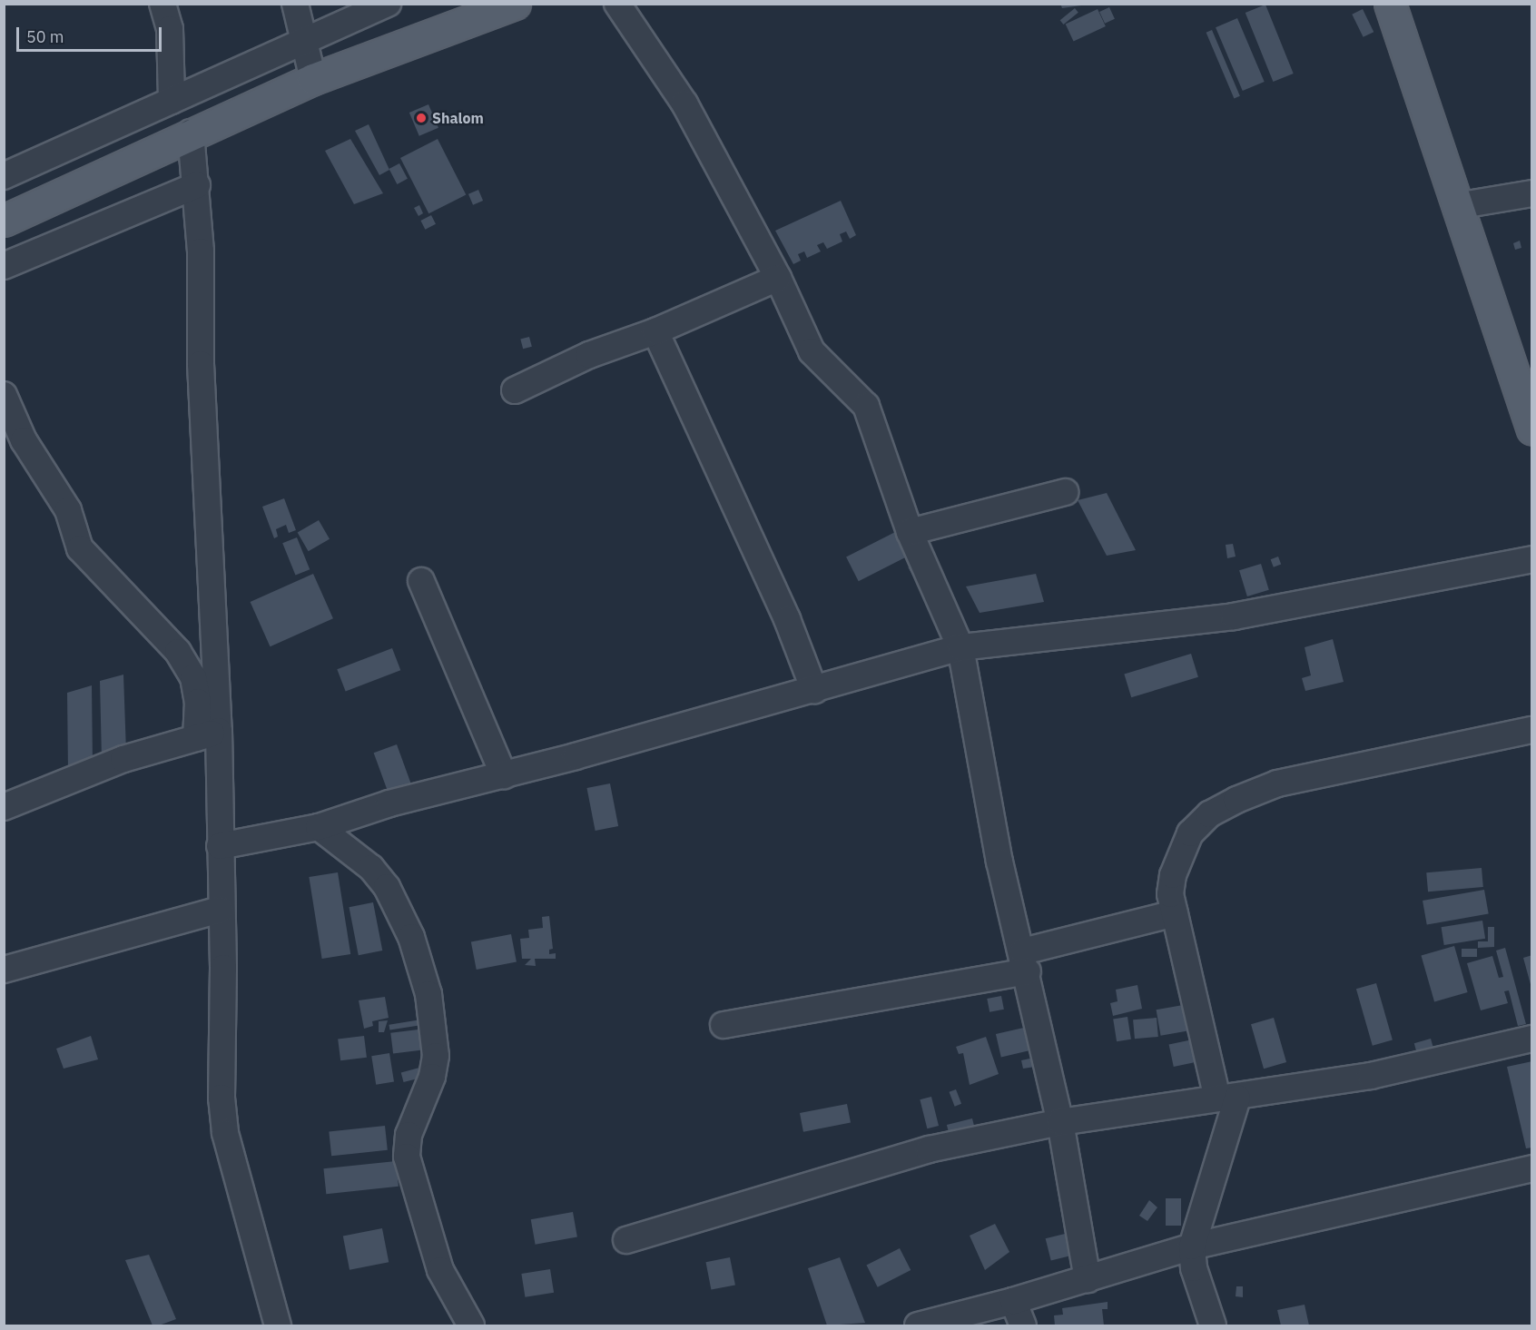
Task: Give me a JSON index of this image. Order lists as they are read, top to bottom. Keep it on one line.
{"places":["Shalom"],"scale_bar":"50 m"}
